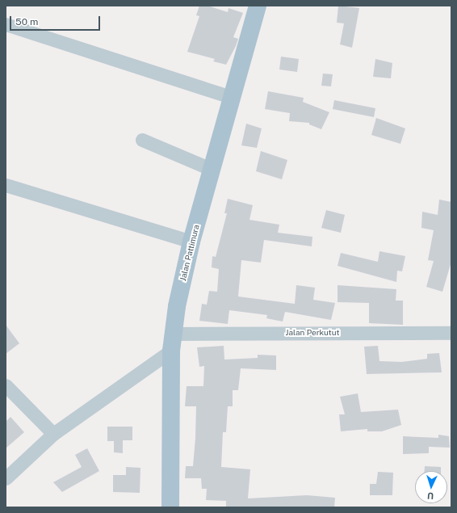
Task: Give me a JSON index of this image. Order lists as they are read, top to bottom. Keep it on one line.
{"streets":{"main road":["Jalan Pattimura"],"street":["Jalan Perkutut"]},"crossings":[["Jalan Pattimura","Jalan Perkutut"]],"scale_bar":"50 m","north":"bottom"}
